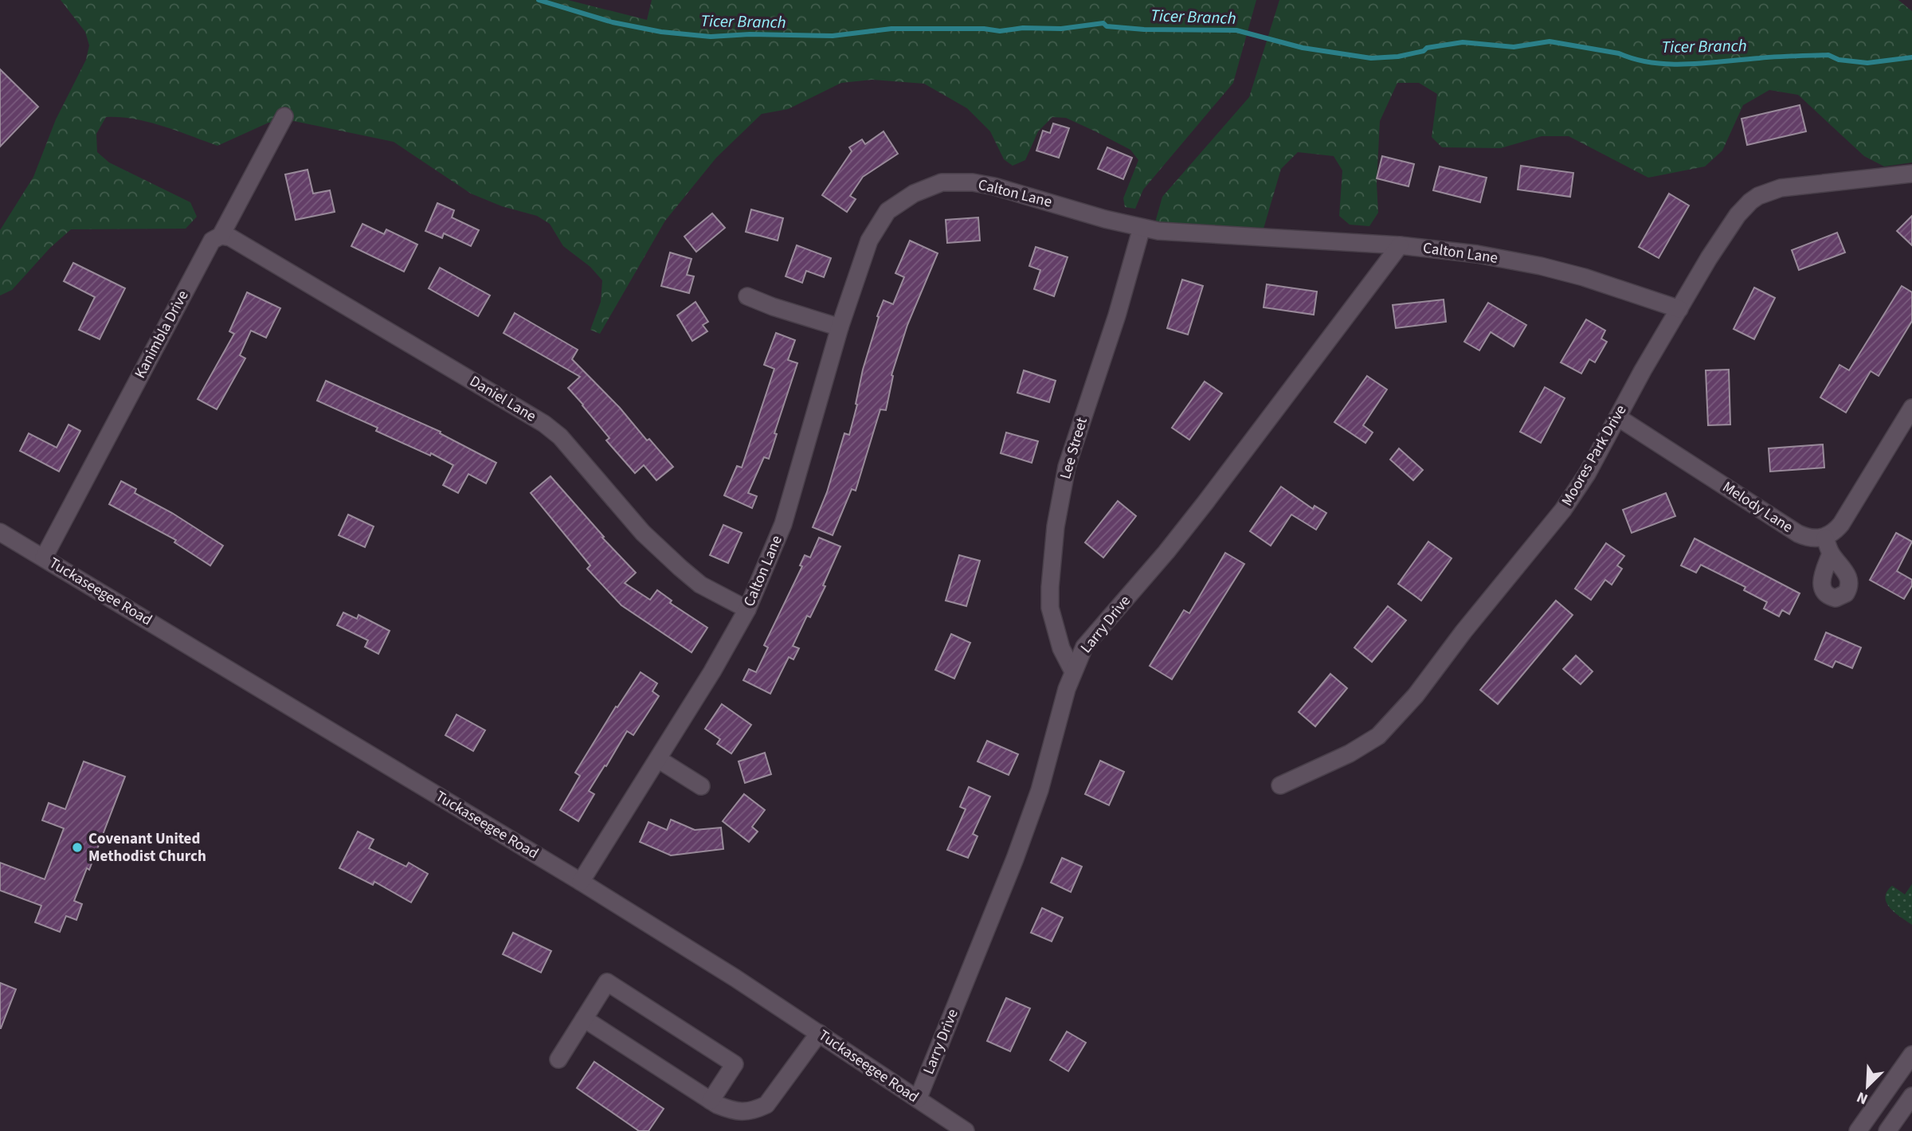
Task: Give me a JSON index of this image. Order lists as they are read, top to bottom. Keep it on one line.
{"streets":{"street":["Calton Lane","Kanimbla Drive","Daniel Lane","Lee Street","Moores Park Drive","Melody Lane","Tuckaseegee Road","Larry Drive"]},"crossings":[["Calton Lane","Daniel Lane"],["Calton Lane","Lee Street"],["Calton Lane","Moores Park Drive"],["Calton Lane","Tuckaseegee Road"],["Calton Lane","Larry Drive"],["Kanimbla Drive","Daniel Lane"],["Kanimbla Drive","Tuckaseegee Road"],["Lee Street","Larry Drive"],["Moores Park Drive","Melody Lane"],["Tuckaseegee Road","Larry Drive"]],"water":["Ticer Branch"],"places":["Covenant United Methodist Church"],"north":"bottom left"}
